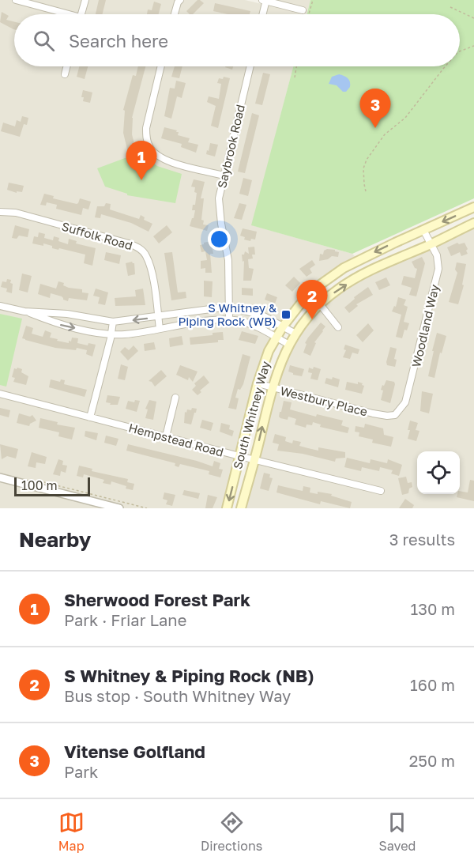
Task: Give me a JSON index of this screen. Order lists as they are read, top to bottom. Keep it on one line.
{"streets":{"main road":["South Whitney Way"],"street":["Saybrook Road","Suffolk Road","Woodland Way","Westbury Place","Hempstead Road"]},"crossings":[["Woodland Way","Westbury Place"],["Woodland Way","South Whitney Way"],["Westbury Place","South Whitney Way"],["South Whitney Way","Hempstead Road"]],"places":{"transit":["S Whitney & Piping Rock (WB)"]},"scale_bar":"100 m","page":{"search":"Search here","pins":["3","1","2"],"scale":"100 m","heading":["Nearby","3 results"],"list":[{"mark":"1","name":"Sherwood Forest Park","note":"Park · Friar Lane","value":"130 m"},{"mark":"2","name":"S Whitney & Piping Rock (NB)","note":"Bus stop · South Whitney Way","value":"160 m"},{"mark":"3","name":"Vitense Golfland","note":"Park","value":"250 m"}],"nav":["Map","Directions","Saved"]}}
